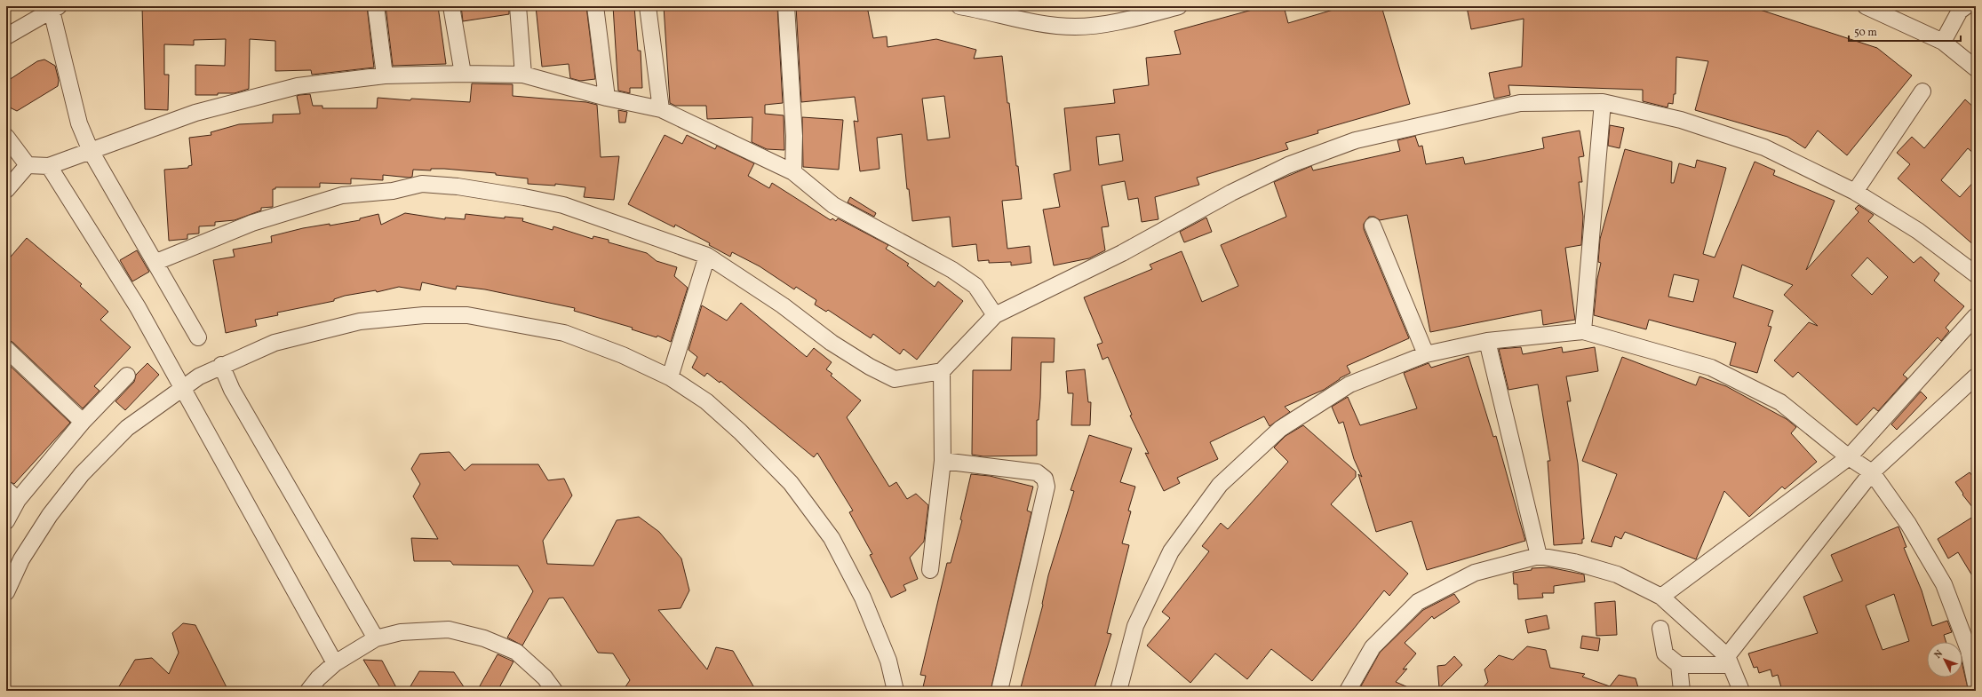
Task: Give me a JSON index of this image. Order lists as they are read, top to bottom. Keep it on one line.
{"scale_bar":"50 m","north":"top left"}
